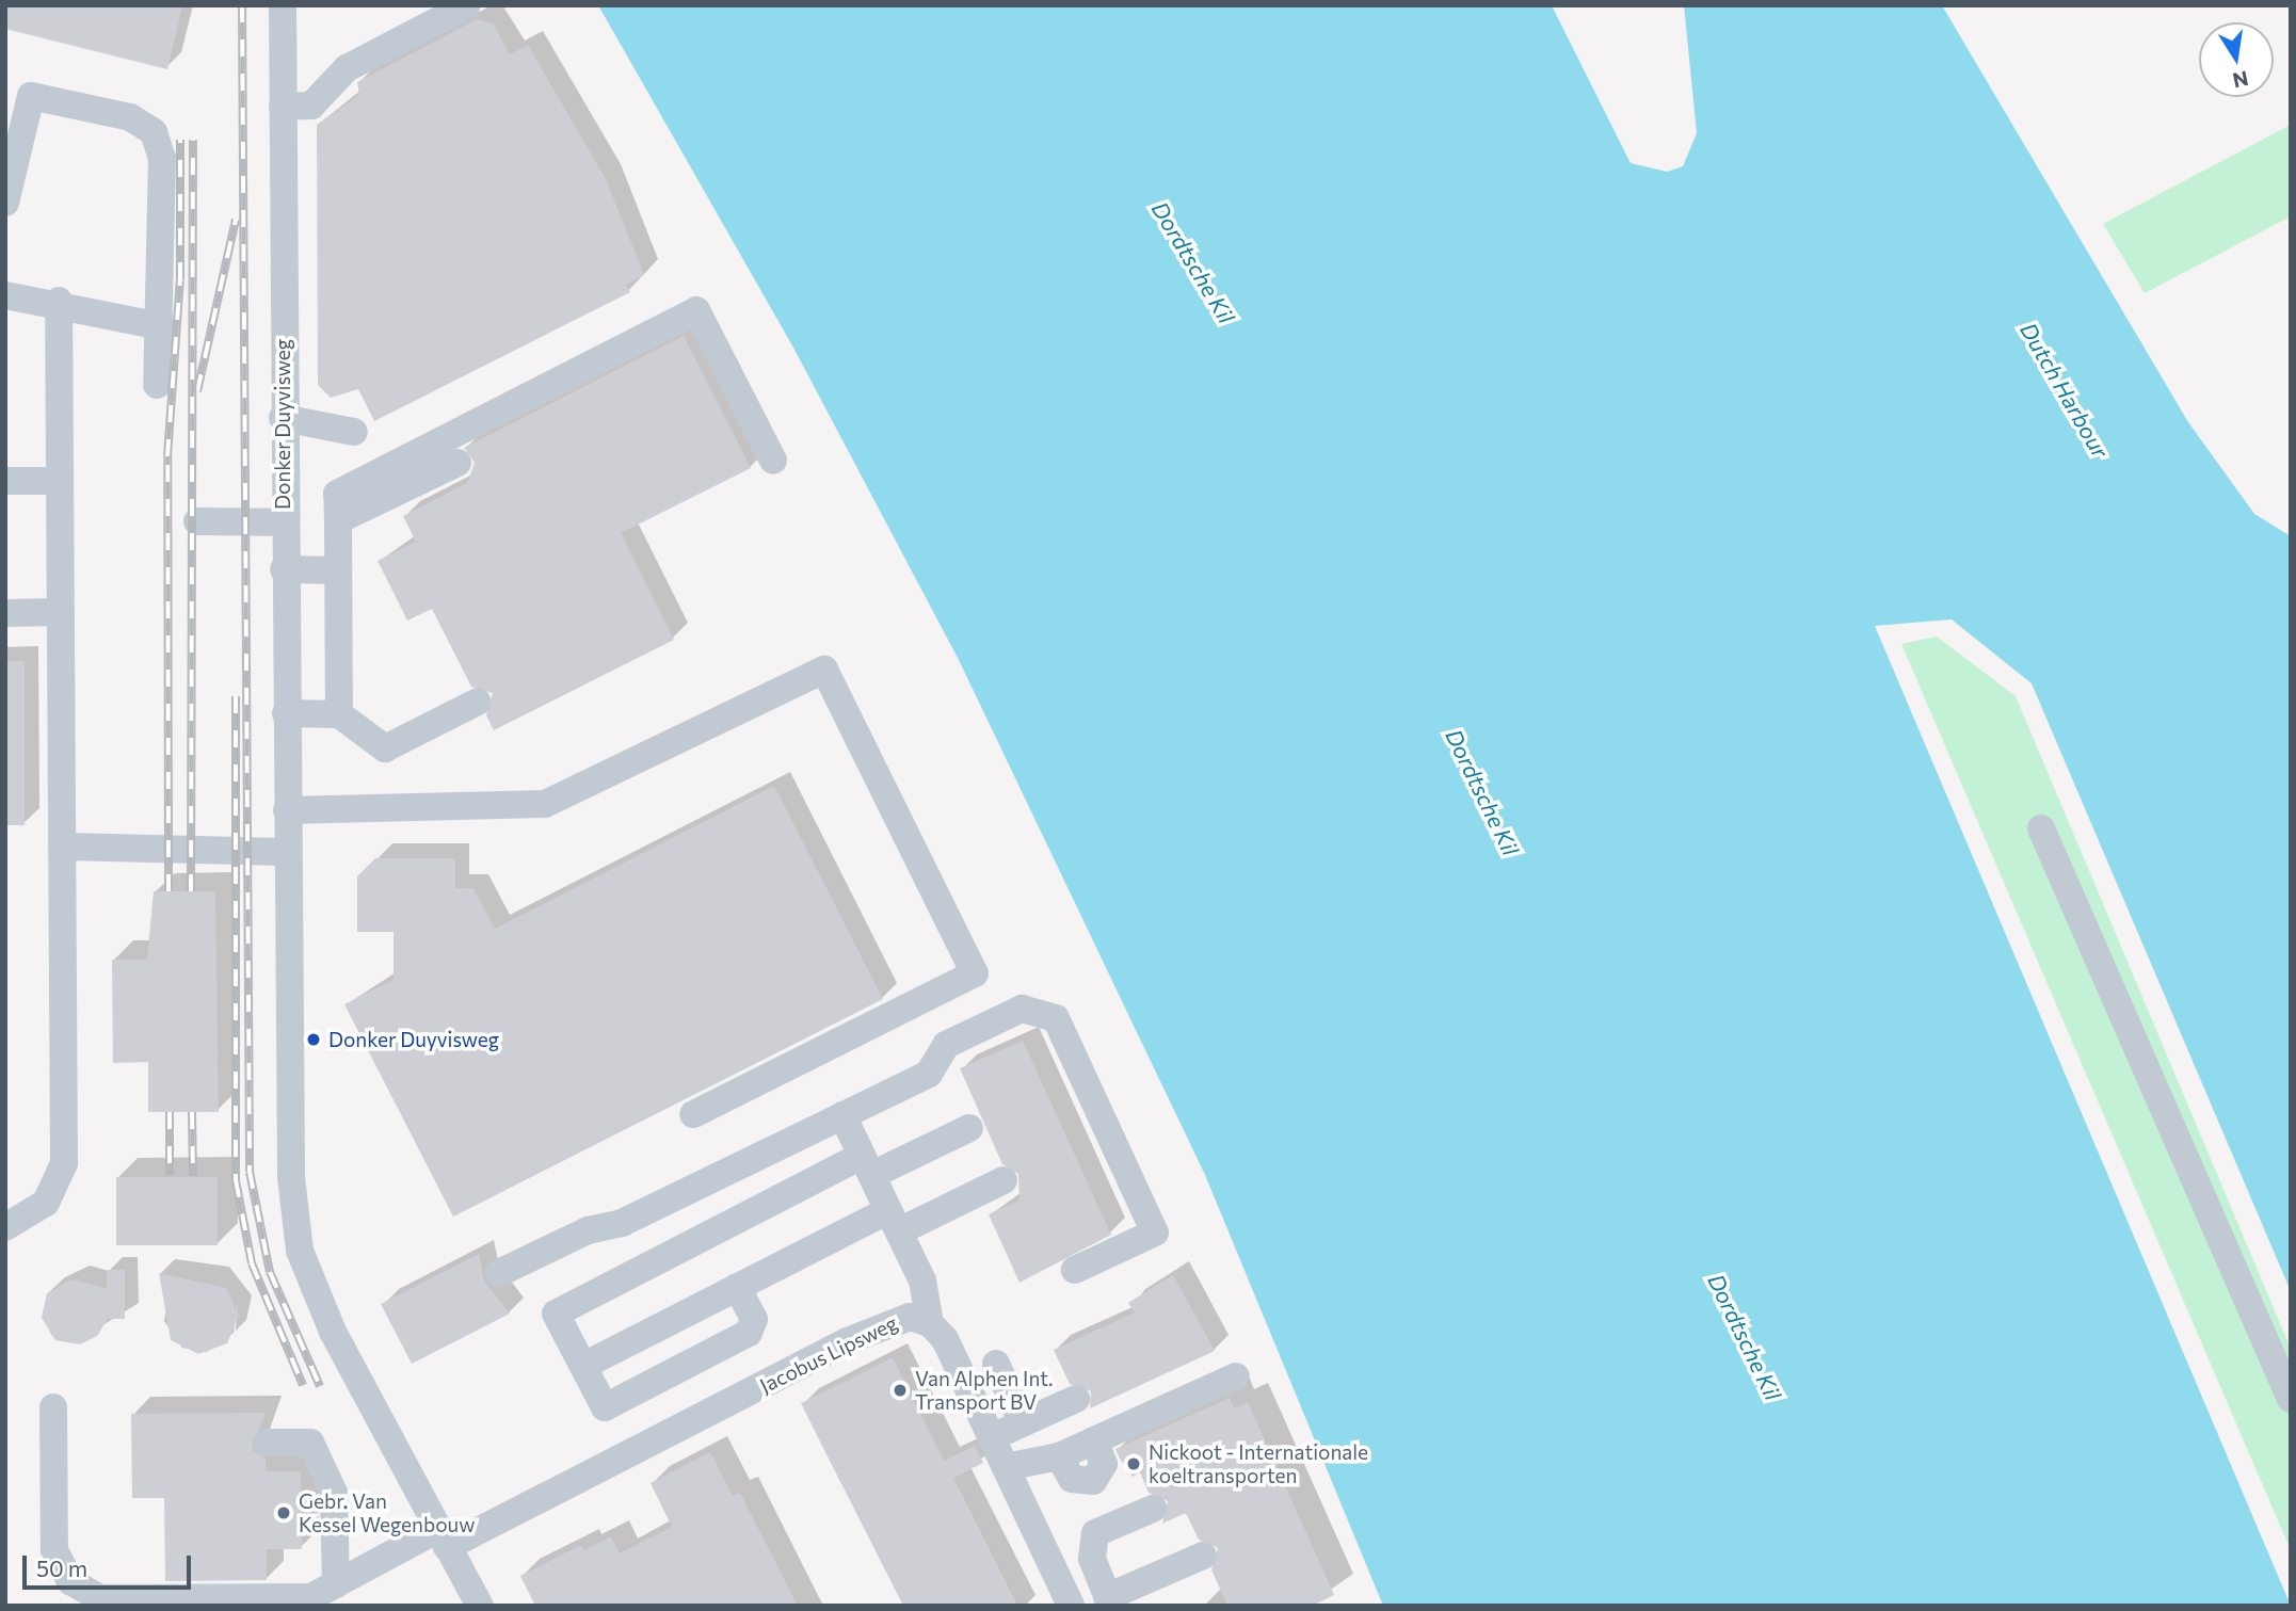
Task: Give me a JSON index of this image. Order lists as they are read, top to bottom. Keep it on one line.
{"streets":{"street":["Donker Duyvisweg","Jacobus Lipsweg"]},"crossings":[["Donker Duyvisweg","Jacobus Lipsweg"]],"water":["Dordtsche Kil","Dutch Harbour"],"places":["Donker Duyvisweg","Van Alphen Int. Transport BV","Nickoot - Internationale koeltransporten","Gebr. Van Kessel Wegenbouw"],"scale_bar":"50 m","north":"bottom"}
